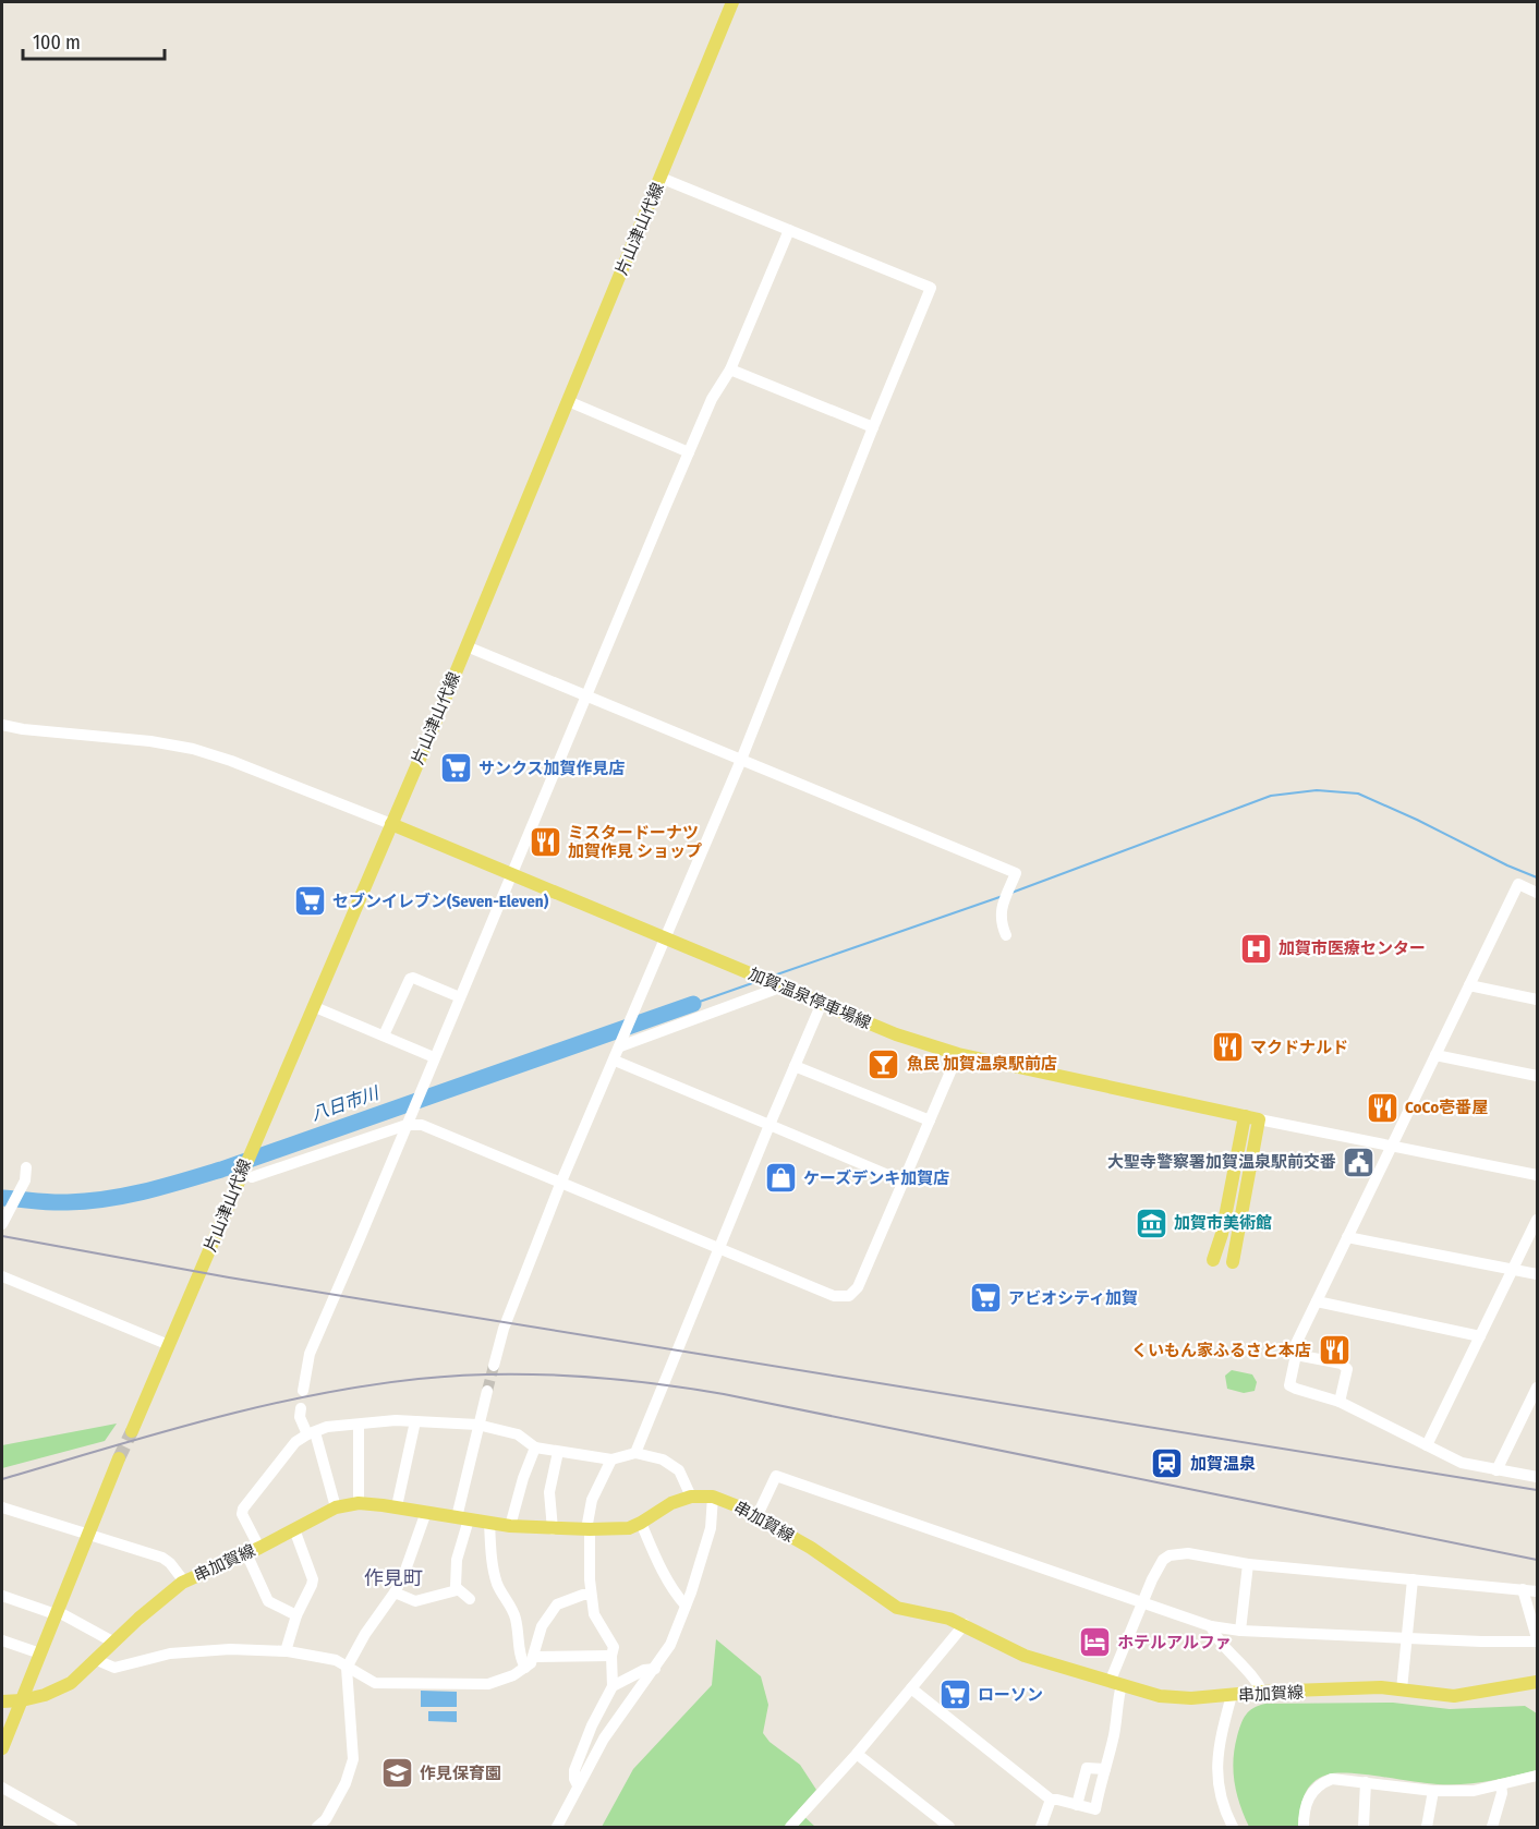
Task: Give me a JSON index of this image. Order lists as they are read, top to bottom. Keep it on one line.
{"streets":{"main road":["片山津山代線","加賀温泉停車場線","串加賀線"]},"crossings":[["片山津山代線","加賀温泉停車場線"]],"districts":["作見町"],"water":["八日市川"],"places":{"supermarket":["サンクス加賀作見店","セブンイレブン(Seven-Eleven)","アビオシティ加賀","ローソン"],"restaurant":["ミスタードーナツ 加賀作見 ショップ","マクドナルド","CoCo壱番屋","くいもん家ふるさと本店"],"hospital":["加賀市医療センター"],"bar":["魚民 加賀温泉駅前店"],"public building":["大聖寺警察署加賀温泉駅前交番"],"shop":["ケーズデンキ加賀店"],"museum":["加賀市美術館"],"station":["加賀温泉"],"hotel":["ホテルアルファ"],"school or university":["作見保育園"]},"scale_bar":"100 m"}
